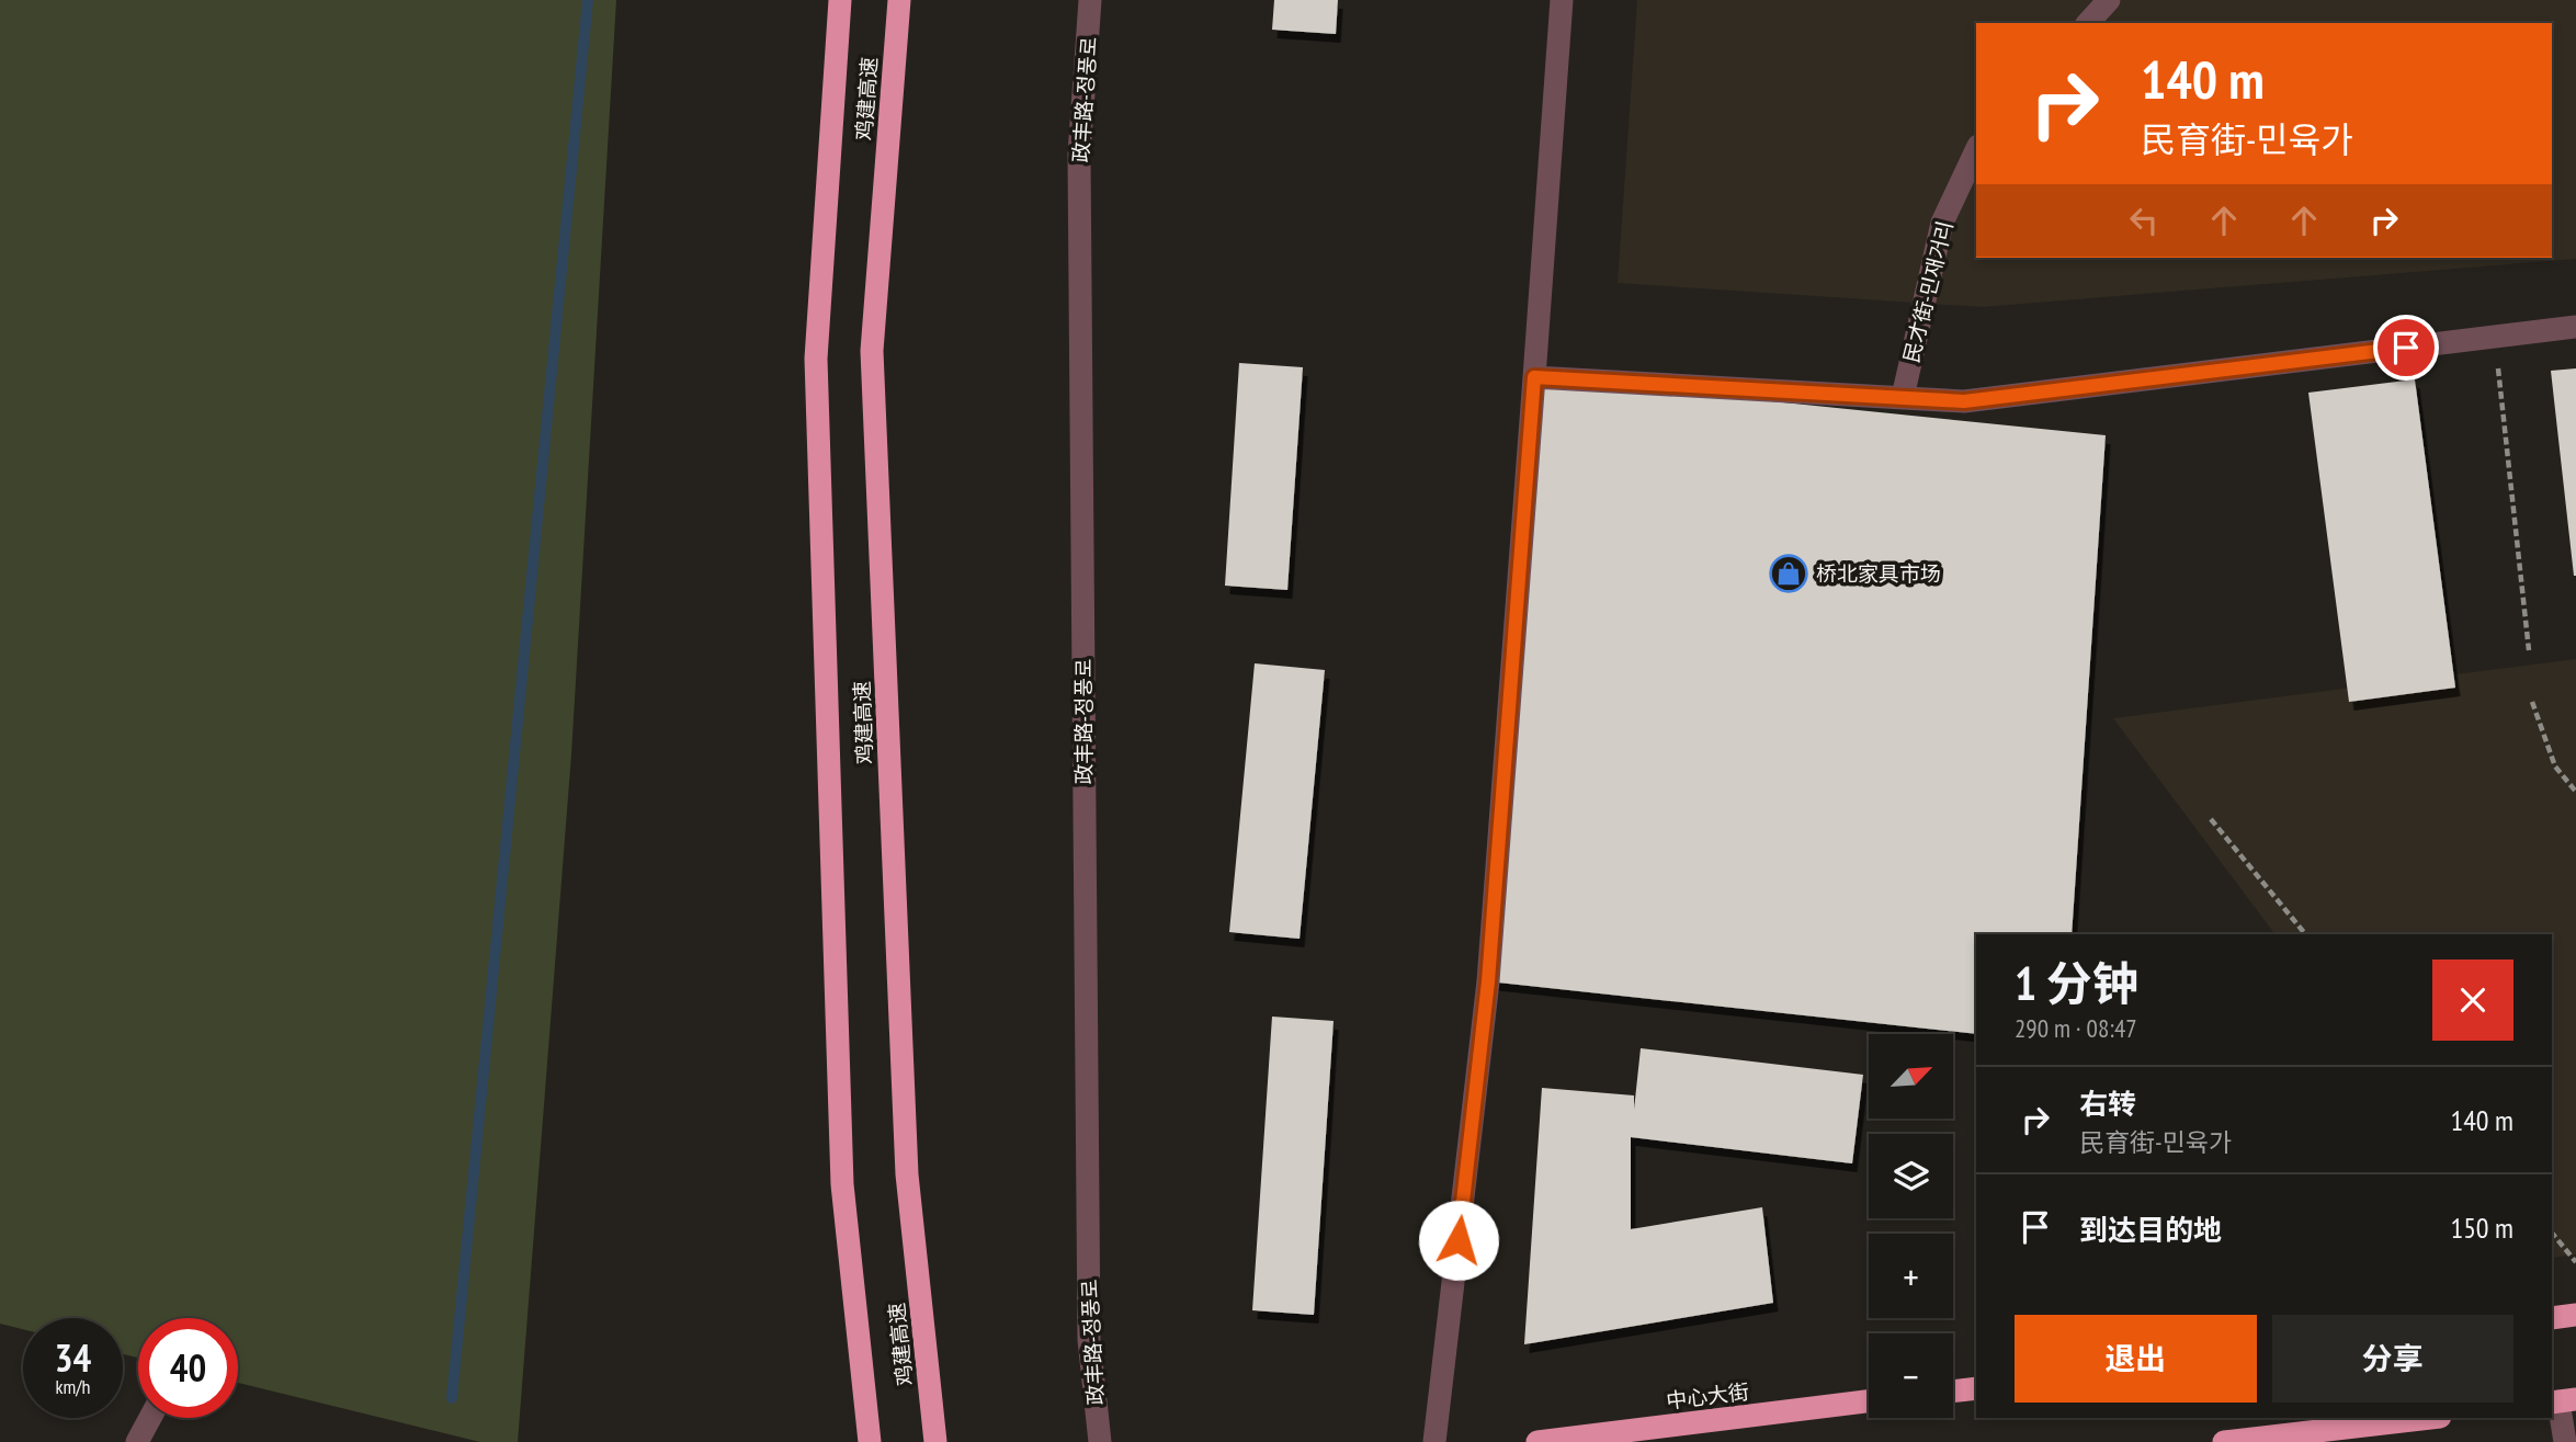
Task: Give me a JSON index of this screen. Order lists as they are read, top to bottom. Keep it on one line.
{"streets":{"highway":["鸡建高速","中心大街"],"street":["政丰路-정풍로","民才街-민재거리"]},"places":{"shop":["桥北家具市场"]},"north":"top right","page":{"turn":["140 m","民育街-민육가"],"heading":["1 分钟","290 m · 08:47"],"map_buttons":["+","−"],"list":[{"name":"右转","note":"民育街-민육가","value":"140 m"},{"name":"到达目的地","value":"150 m"}],"buttons":["退出","分享"],"speed":"34 km/h","limit":"40"}}
